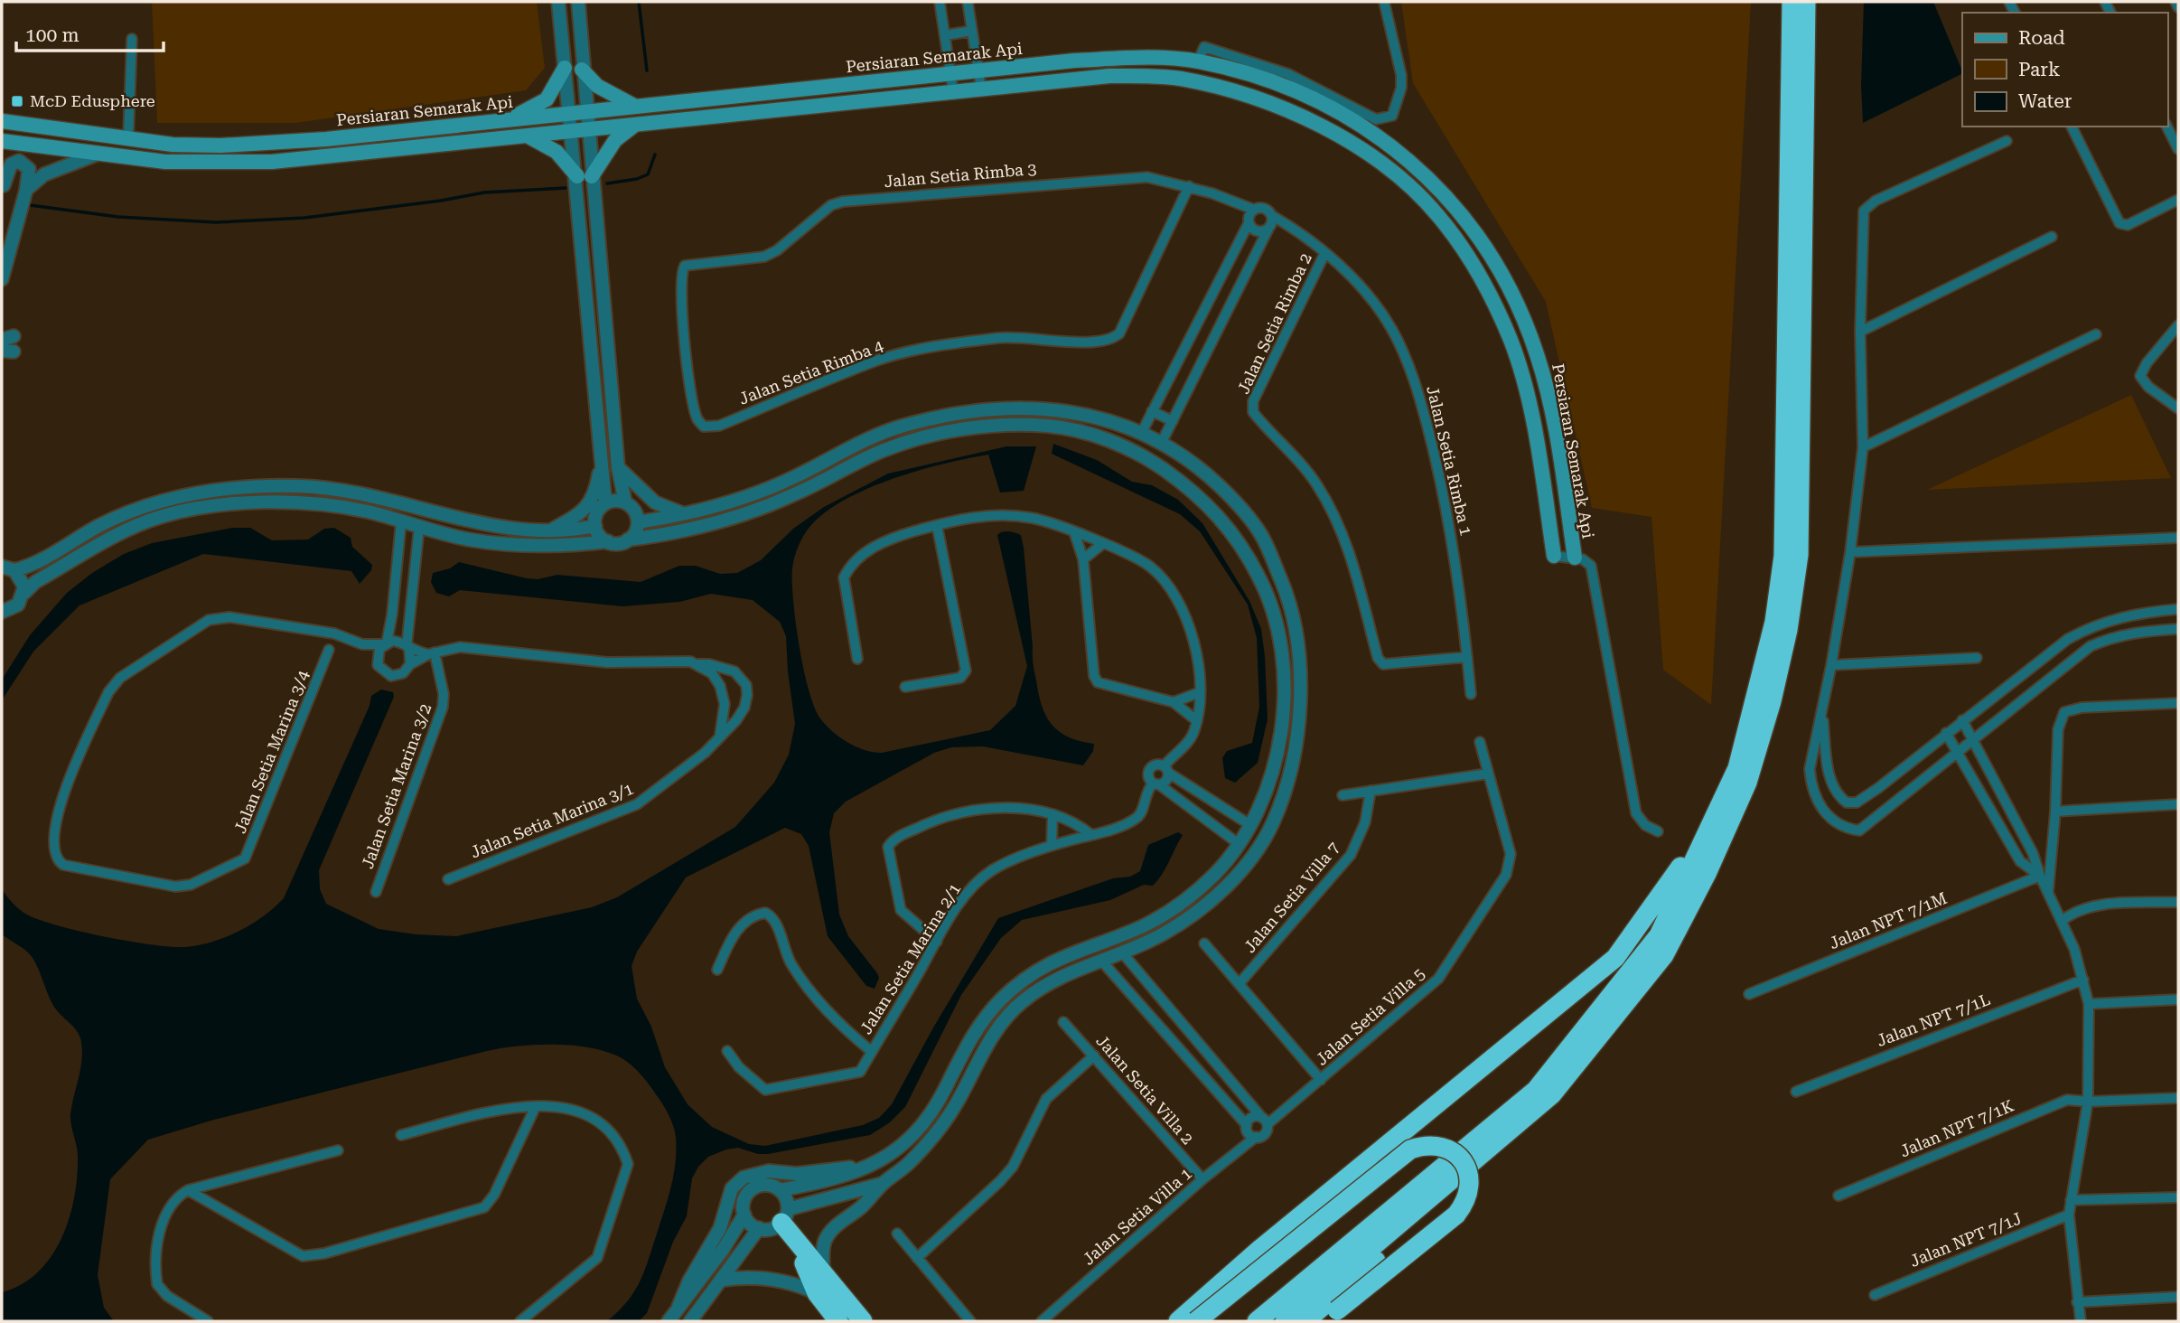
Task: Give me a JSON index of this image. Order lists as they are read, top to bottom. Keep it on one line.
{"streets":{"main road":["Persiaran Semarak Api"],"street":["Jalan Setia Rimba 3","Jalan Setia Rimba 2","Jalan Setia Rimba 4","Jalan Setia Rimba 1","Jalan Setia Marina 3/4","Jalan Setia Marina 3/2","Jalan Setia Marina 3/1","Jalan Setia Villa 7","Jalan NPT 7/1M","Jalan Setia Marina 2/1","Jalan Setia Villa 5","Jalan NPT 7/1L","Jalan Setia Villa 2","Jalan NPT 7/1K","Jalan Setia Villa 1","Jalan NPT 7/1J"]},"crossings":[["Jalan Setia Rimba 3","Jalan Setia Rimba 4"],["Jalan Setia Rimba 3","Jalan Setia Rimba 1"],["Jalan Setia Rimba 2","Jalan Setia Rimba 1"],["Jalan Setia Villa 5","Jalan Setia Villa 1"],["Jalan Setia Villa 2","Jalan Setia Villa 1"]],"places":{"transit":["McD Edusphere"]},"legend":["Road","Park","Water"],"scale_bar":"100 m"}
